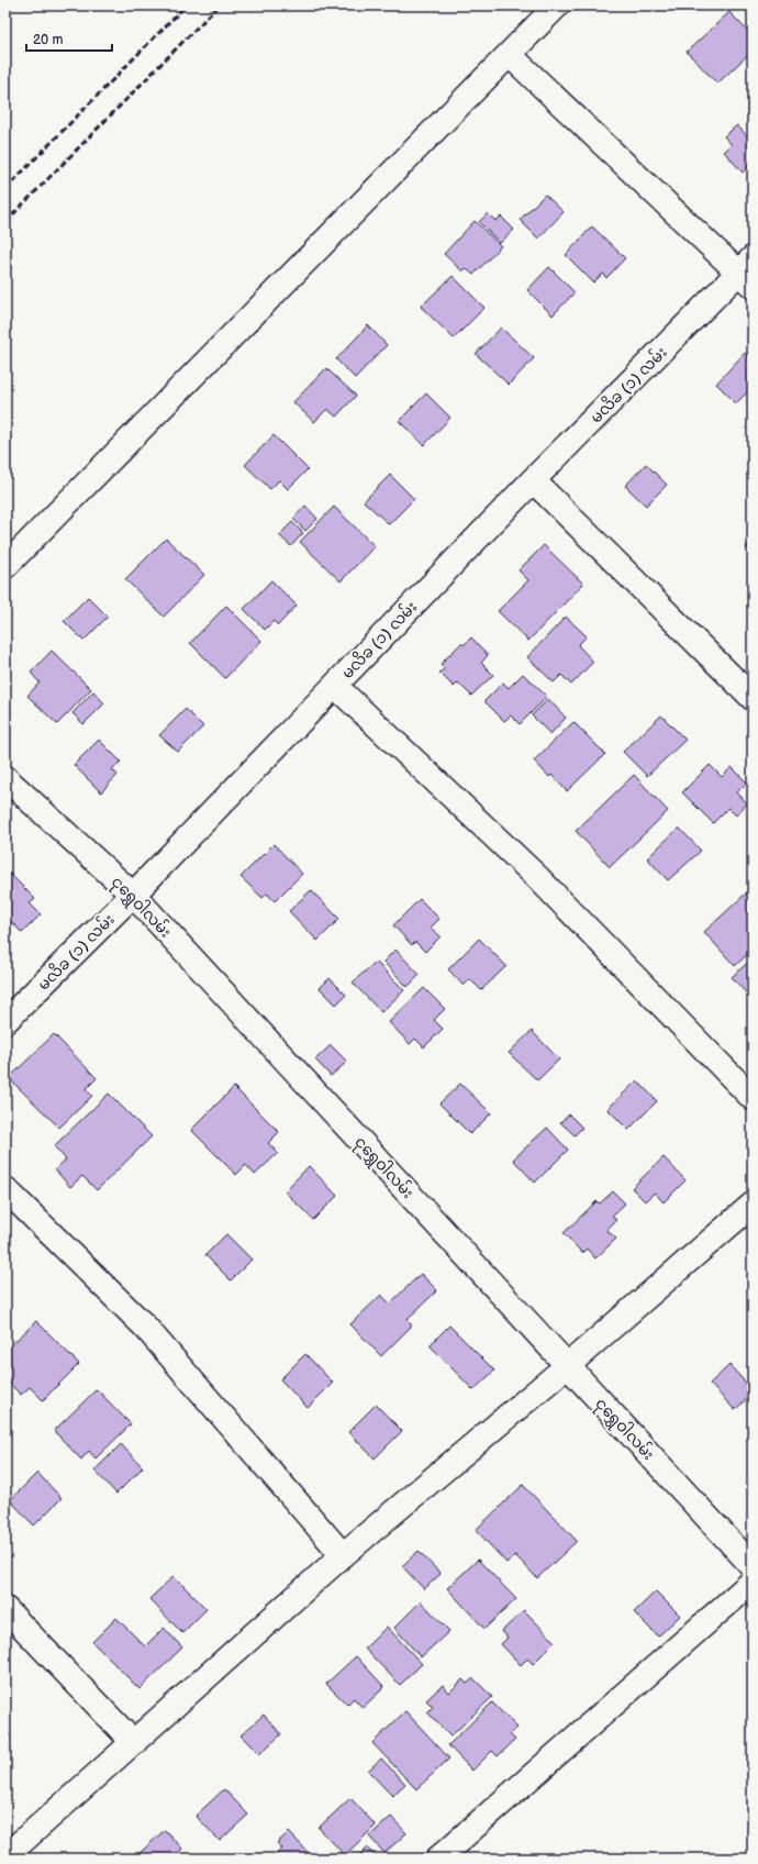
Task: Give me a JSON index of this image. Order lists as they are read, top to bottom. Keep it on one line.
{"streets":{"street":["မလိခ (၁) လမ်း","ငုရွှေဝါလမ်း"]},"crossings":[["မလိခ (၁) လမ်း","ငုရွှေဝါလမ်း"]],"scale_bar":"20 m"}
